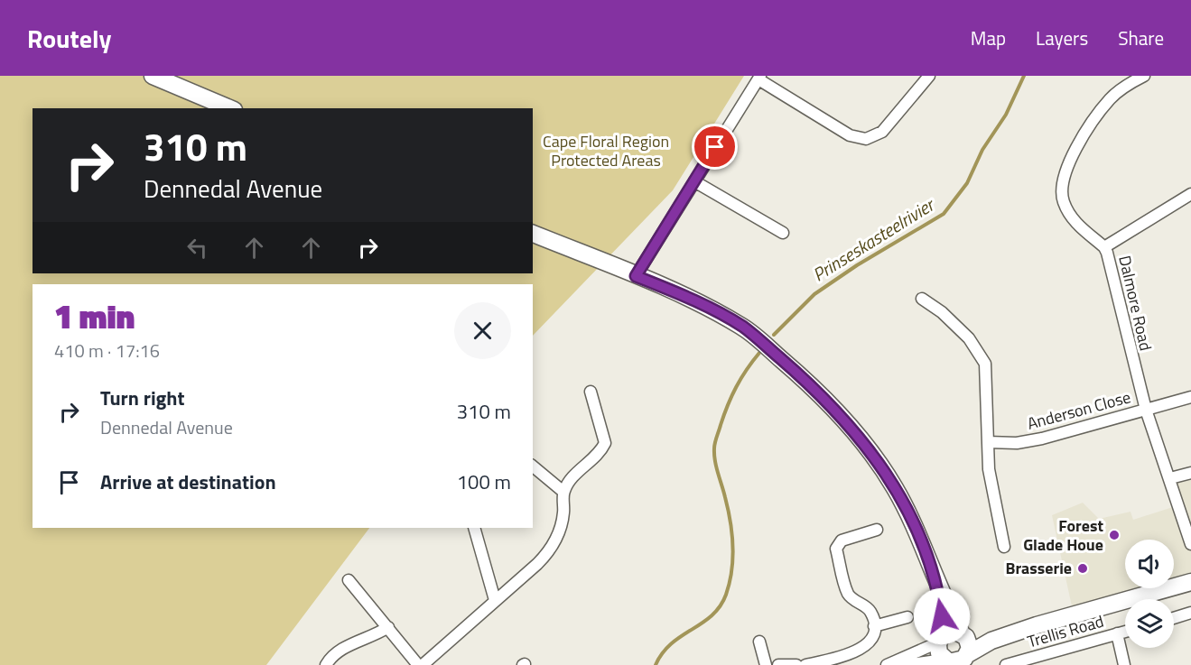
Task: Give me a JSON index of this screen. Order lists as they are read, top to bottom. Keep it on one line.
{"streets":{"street":["Dalmore Road","Anderson Close","Trellis Road"]},"crossings":[["Dalmore Road","Anderson Close"]],"water":["Prinseskasteelrivier"],"parks":["Cape Floral Region Protected Areas"],"places":["Forest Glade Houe","Brasserie"],"page":{"header":"Routely","nav":["Map","Layers","Share"],"turn":["310 m","Dennedal Avenue"],"heading":["1 min","410 m · 17:16"],"list":[{"name":"Turn right","note":"Dennedal Avenue","value":"310 m"},{"name":"Arrive at destination","value":"100 m"}]}}
